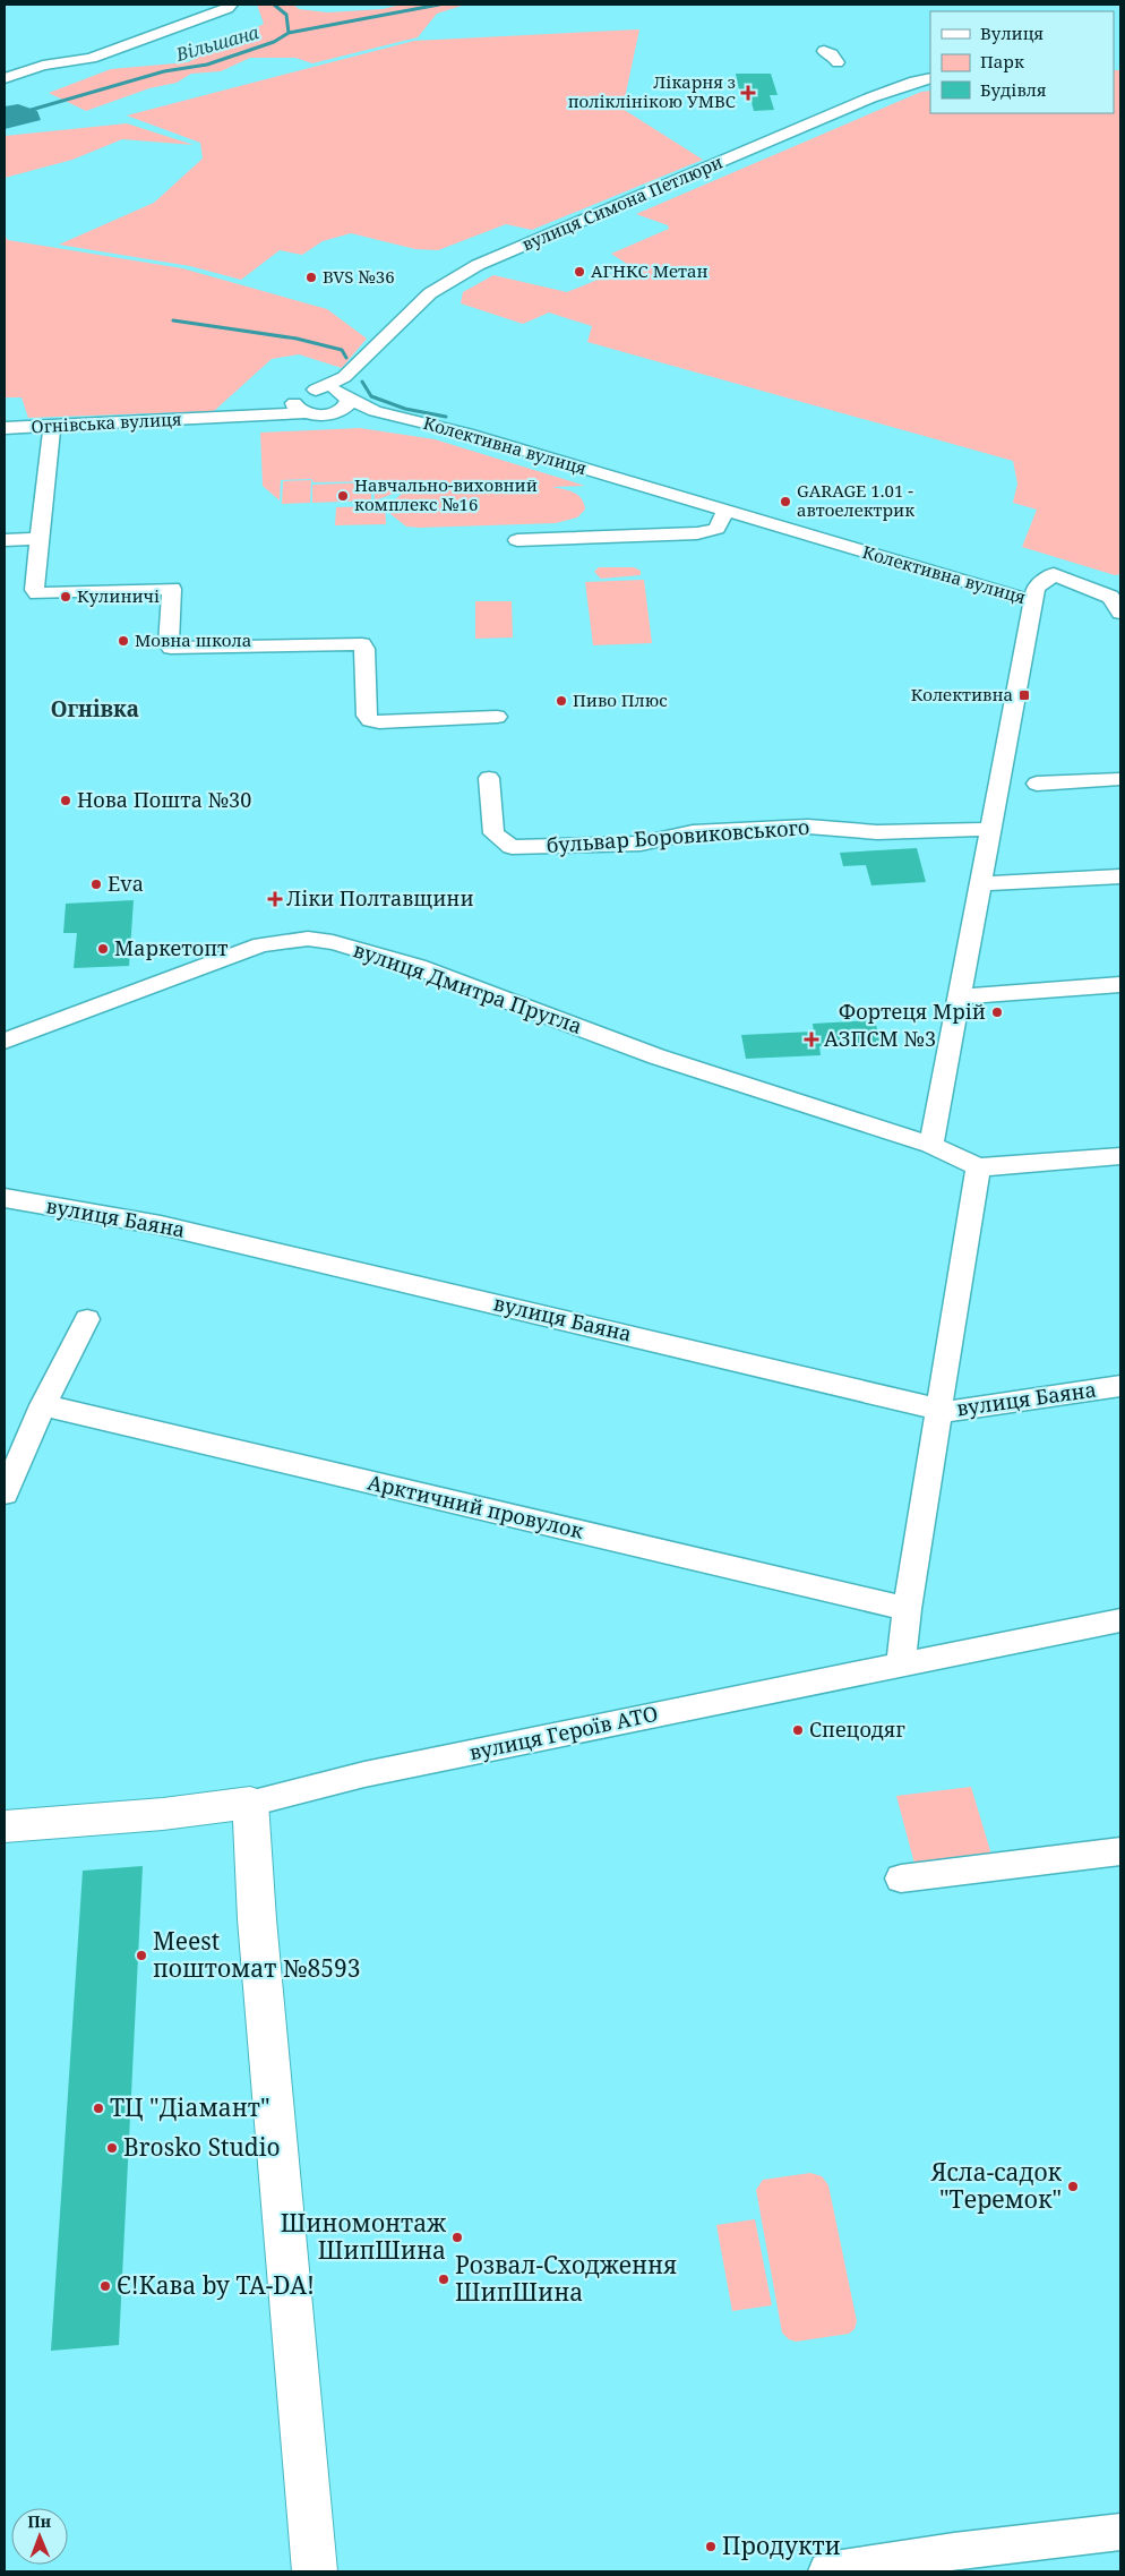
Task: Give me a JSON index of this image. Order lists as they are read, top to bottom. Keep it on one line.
{"streets":{"main road":["вулиця Героїв АТО"],"street":["вулиця Симона Петлюри","Огнівська вулиця","Колективна вулиця","бульвар Боровиковського","вулиця Дмитра Пругла","вулиця Баяна","Арктичний провулок"]},"crossings":[["вулиця Симона Петлюри","Огнівська вулиця"],["вулиця Симона Петлюри","Колективна вулиця"],["Огнівська вулиця","Колективна вулиця"],["Колективна вулиця","бульвар Боровиковського"],["Колективна вулиця","вулиця Дмитра Пругла"]],"districts":["Огнівка"],"water":["Вільшана"],"places":{"health":["Лікарня з поліклінікою УМВС","Ліки Полтавщини","АЗПСМ №3"],"other":["АГНКС Метан","BVS №36","Навчально-виховний комплекс №16","GARAGE 1.01 - автоелектрик","Кулиничі","Мовна школа","Пиво Плюс","Нова Пошта №30","Eva","Маркетопт","Фортеця Мрій","Спецодяг","Meest поштомат №8593","ТЦ \"Діамант\"","Brosko Studio","Ясла-садок \"Теремок\"","Шиномонтаж ШипШина","Розвал-Сходження ШипШина","Є!Кава by TA-DA!","Продукти"],"transit":["Колективна"]},"legend":["Вулиця","Парк","Будівля"],"north":"top"}
